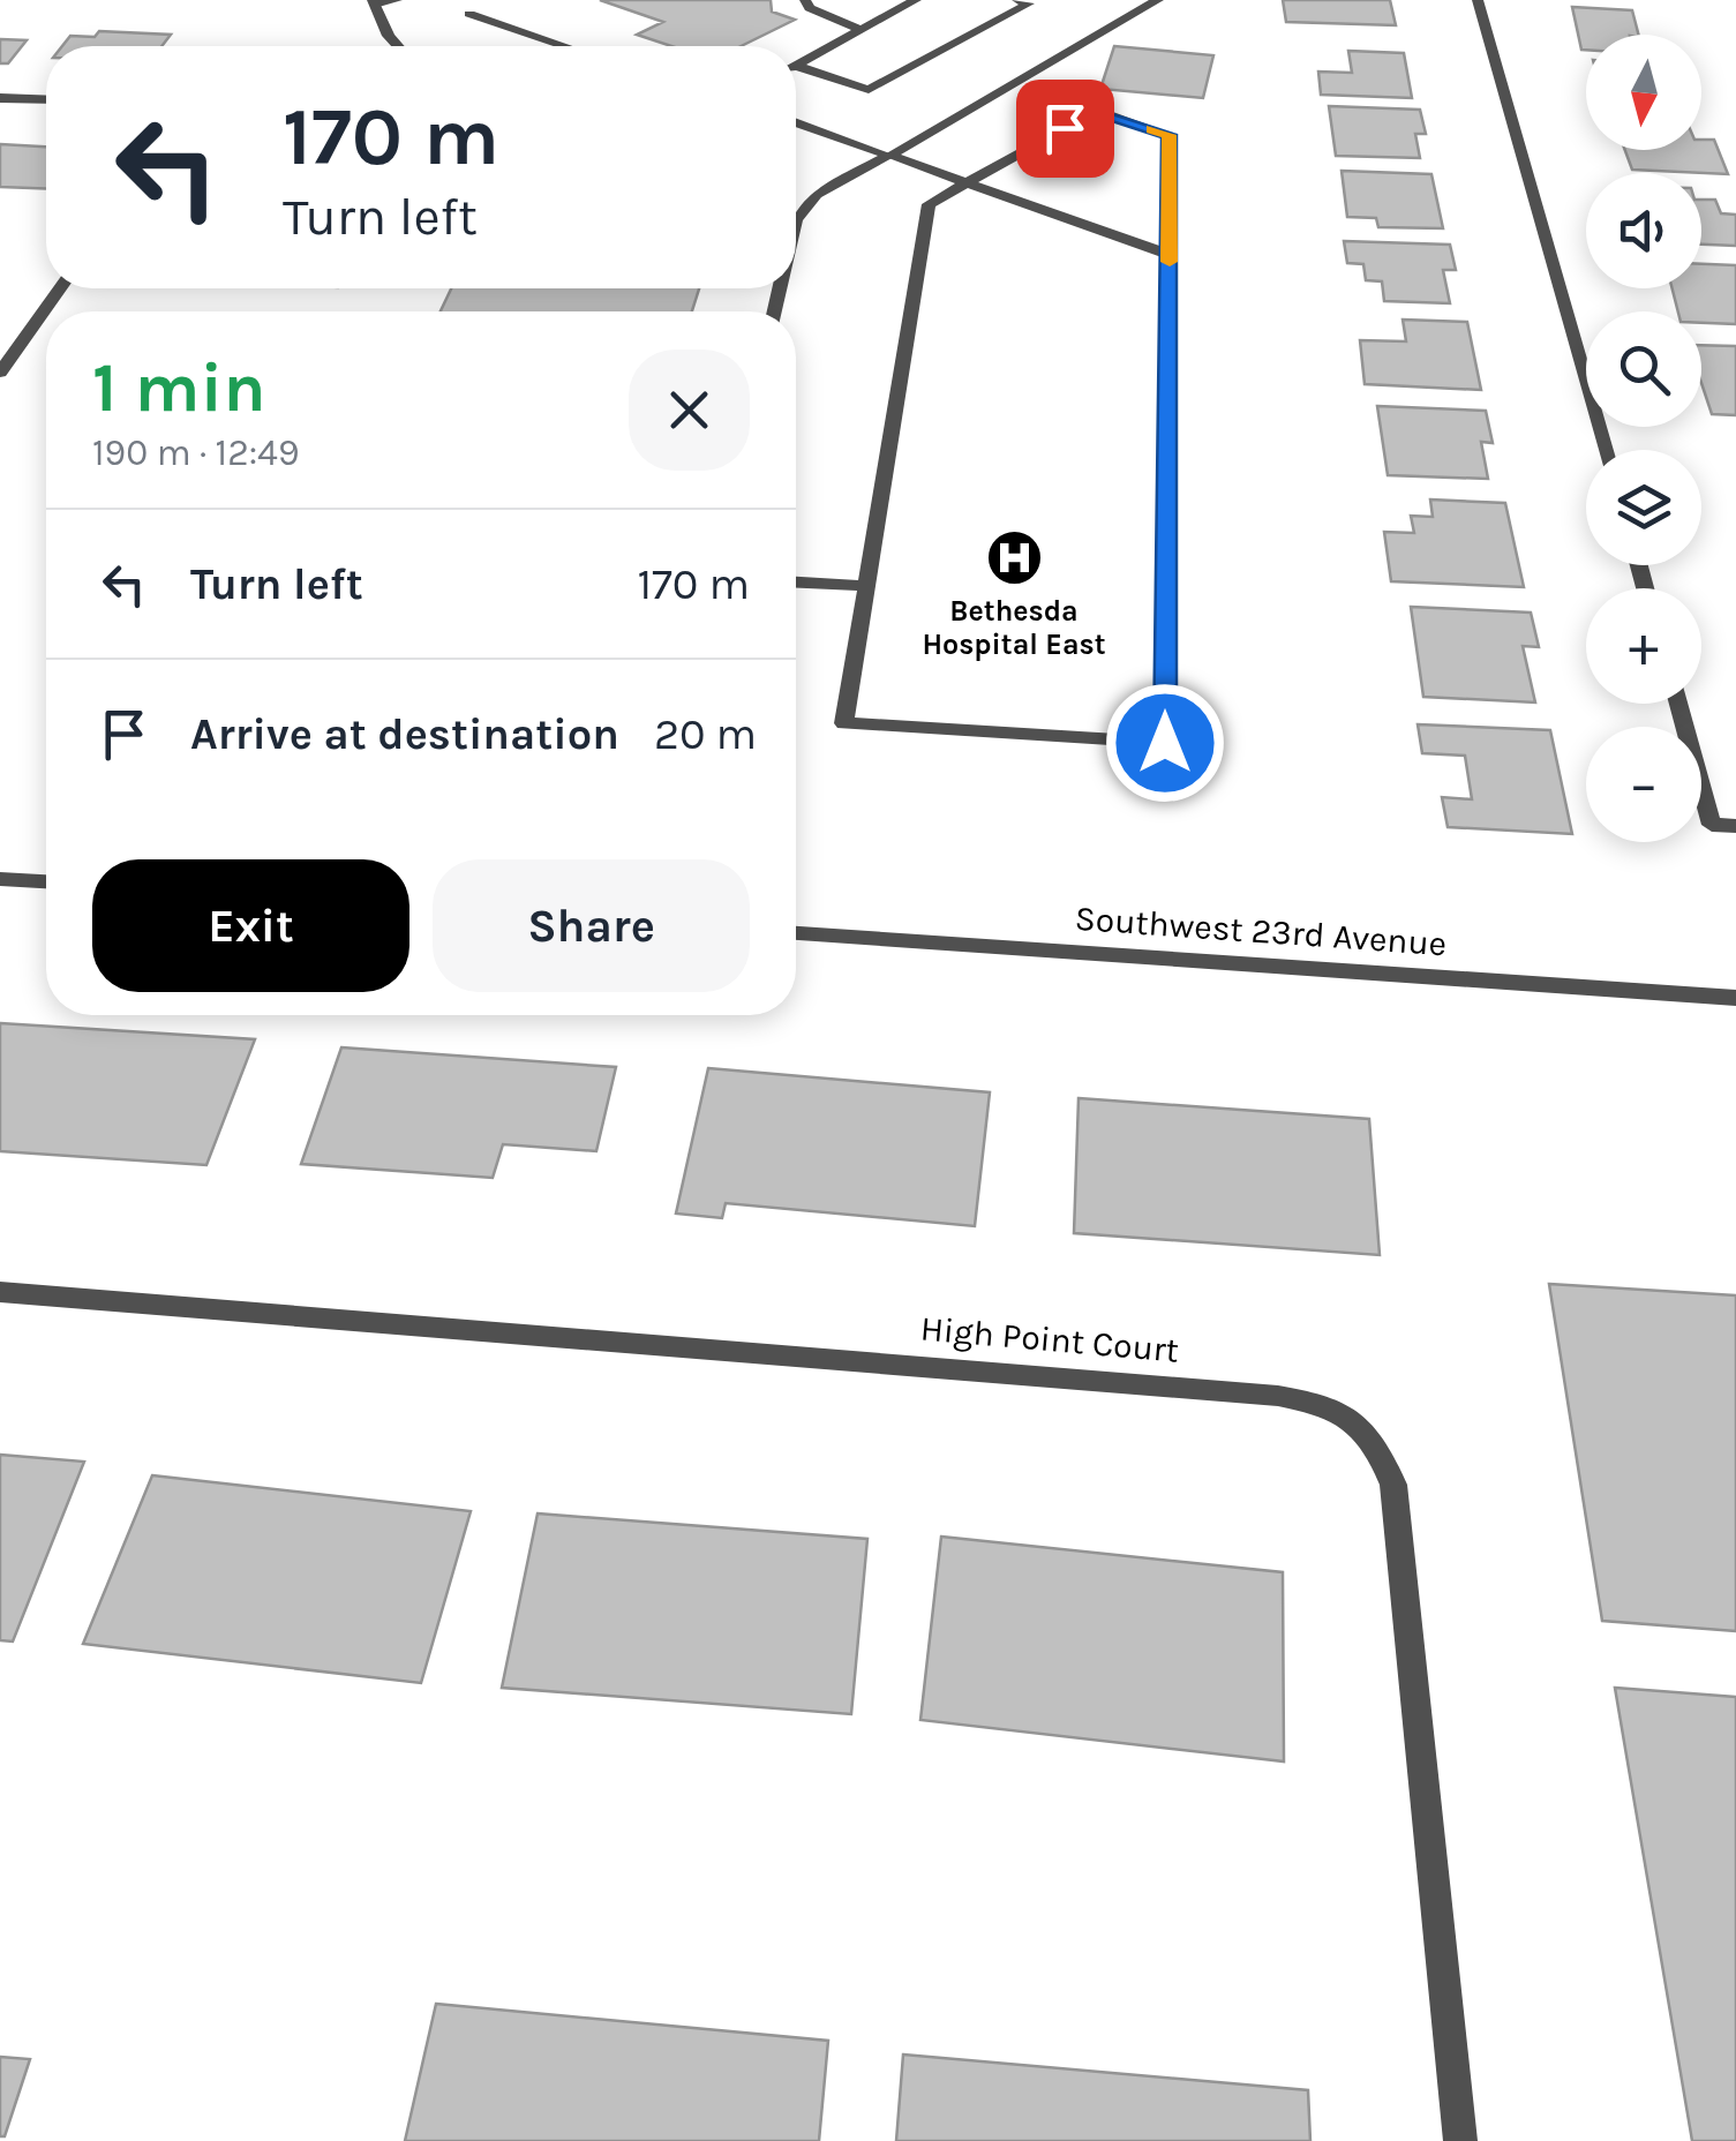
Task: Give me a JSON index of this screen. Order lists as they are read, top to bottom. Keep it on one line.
{"streets":{"street":["Southwest 23rd Avenue","High Point Court"]},"places":{"hospital":["Bethesda Hospital East"]},"north":"bottom","page":{"map_buttons":["+","−"],"turn":["170 m","Turn left"],"heading":["1 min","190 m · 12:49"],"list":[{"name":"Turn left","value":"170 m"},{"name":"Arrive at destination","value":"20 m"}],"buttons":["Exit","Share"]}}
